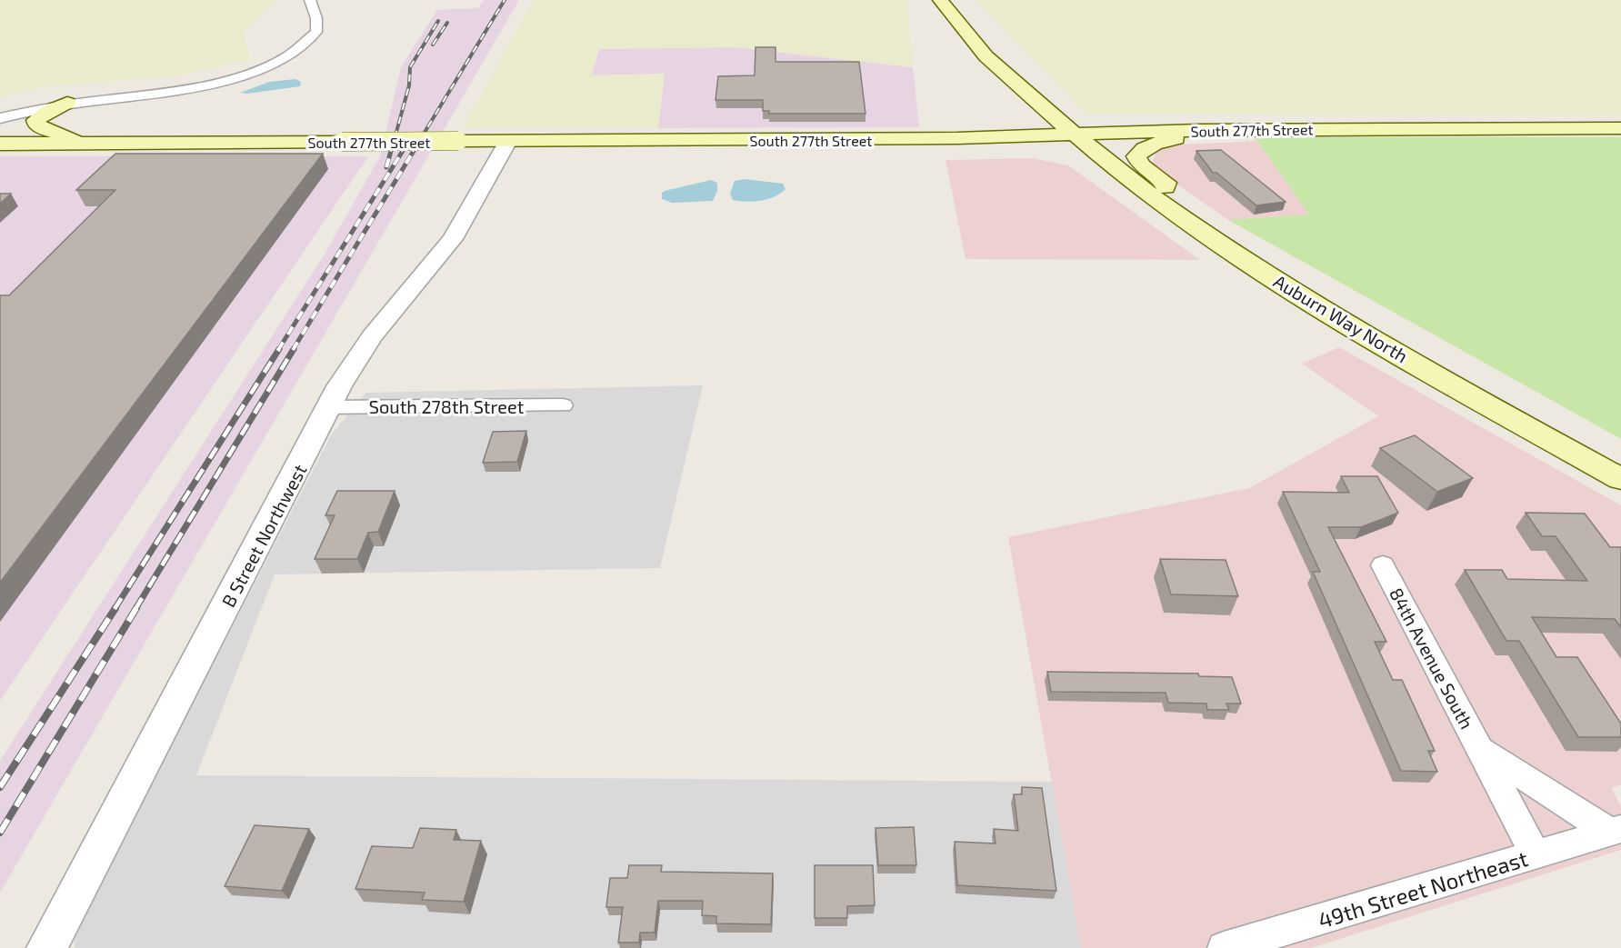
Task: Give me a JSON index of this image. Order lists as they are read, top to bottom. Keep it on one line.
{"streets":{"main road":["South 277th Street","Auburn Way North"],"street":["South 278th Street","B Street Northwest","84th Avenue South","49th Street Northeast"]},"crossings":[["South 277th Street","Auburn Way North"],["South 277th Street","B Street Northwest"],["South 278th Street","B Street Northwest"],["84th Avenue South","49th Street Northeast"]]}
